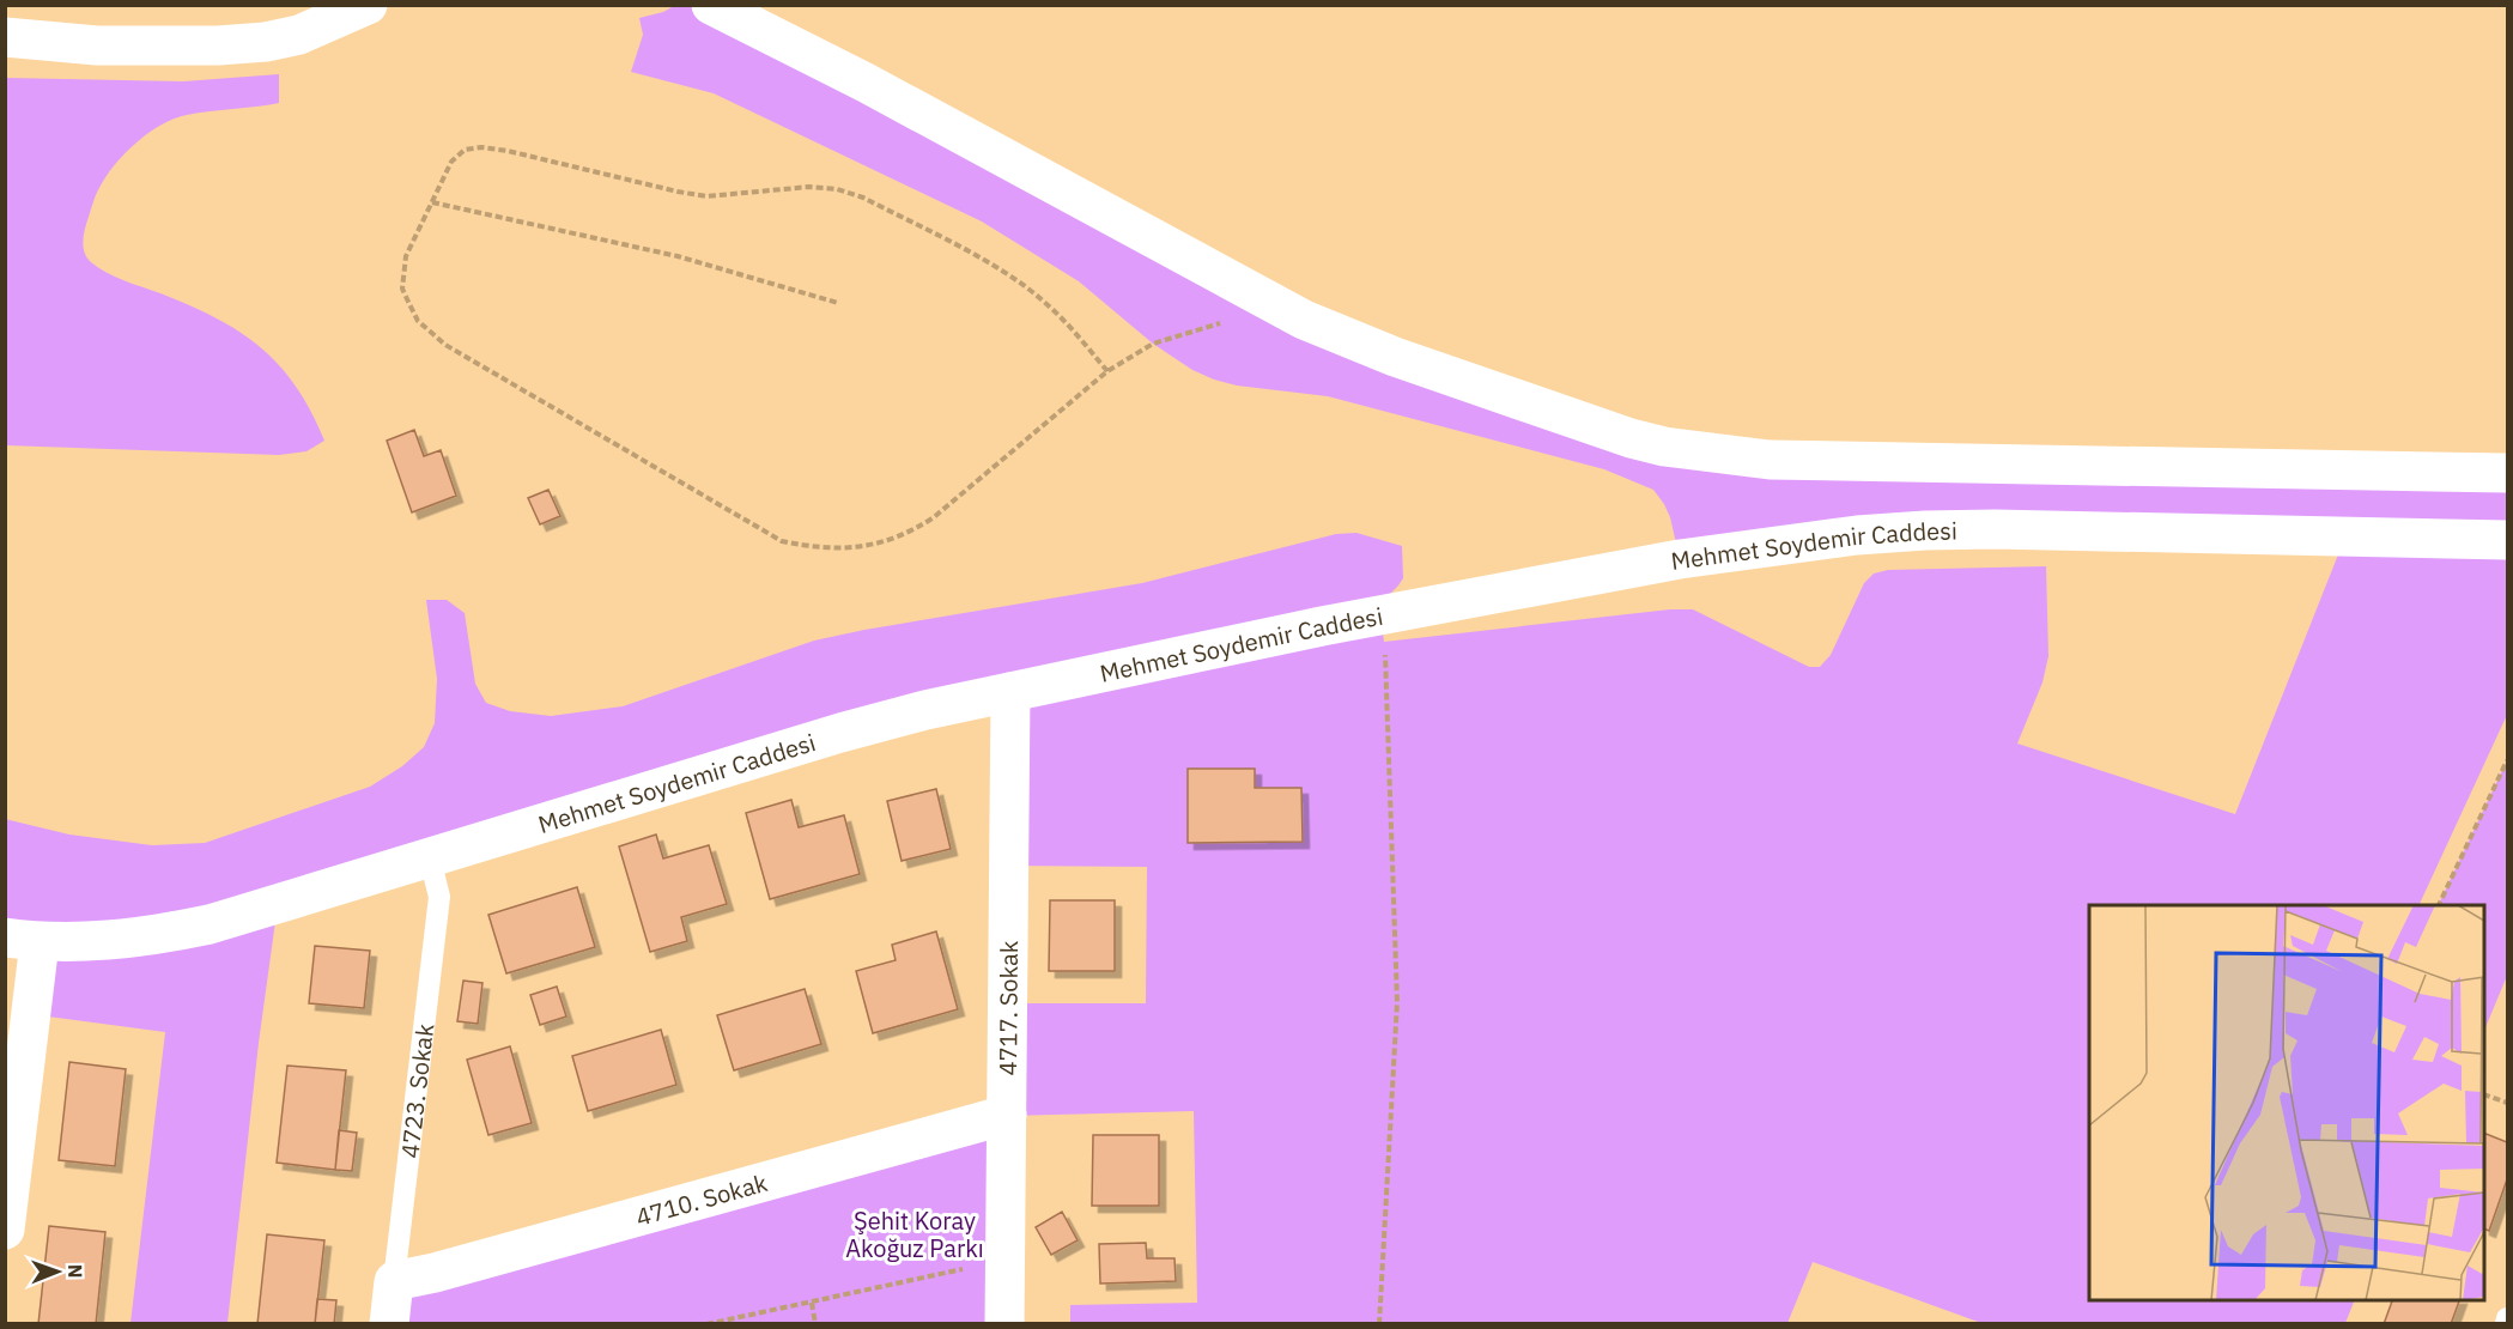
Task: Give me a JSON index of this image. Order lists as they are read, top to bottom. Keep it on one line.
{"streets":{"street":["Mehmet Soydemir Caddesi","4717. Sokak","4723. Sokak","4710. Sokak"]},"crossings":[["Mehmet Soydemir Caddesi","4717. Sokak"],["Mehmet Soydemir Caddesi","4723. Sokak"],["4717. Sokak","4710. Sokak"],["4723. Sokak","4710. Sokak"]],"parks":["Şehit Koray Akoğuz Parkı"],"north":"right"}
